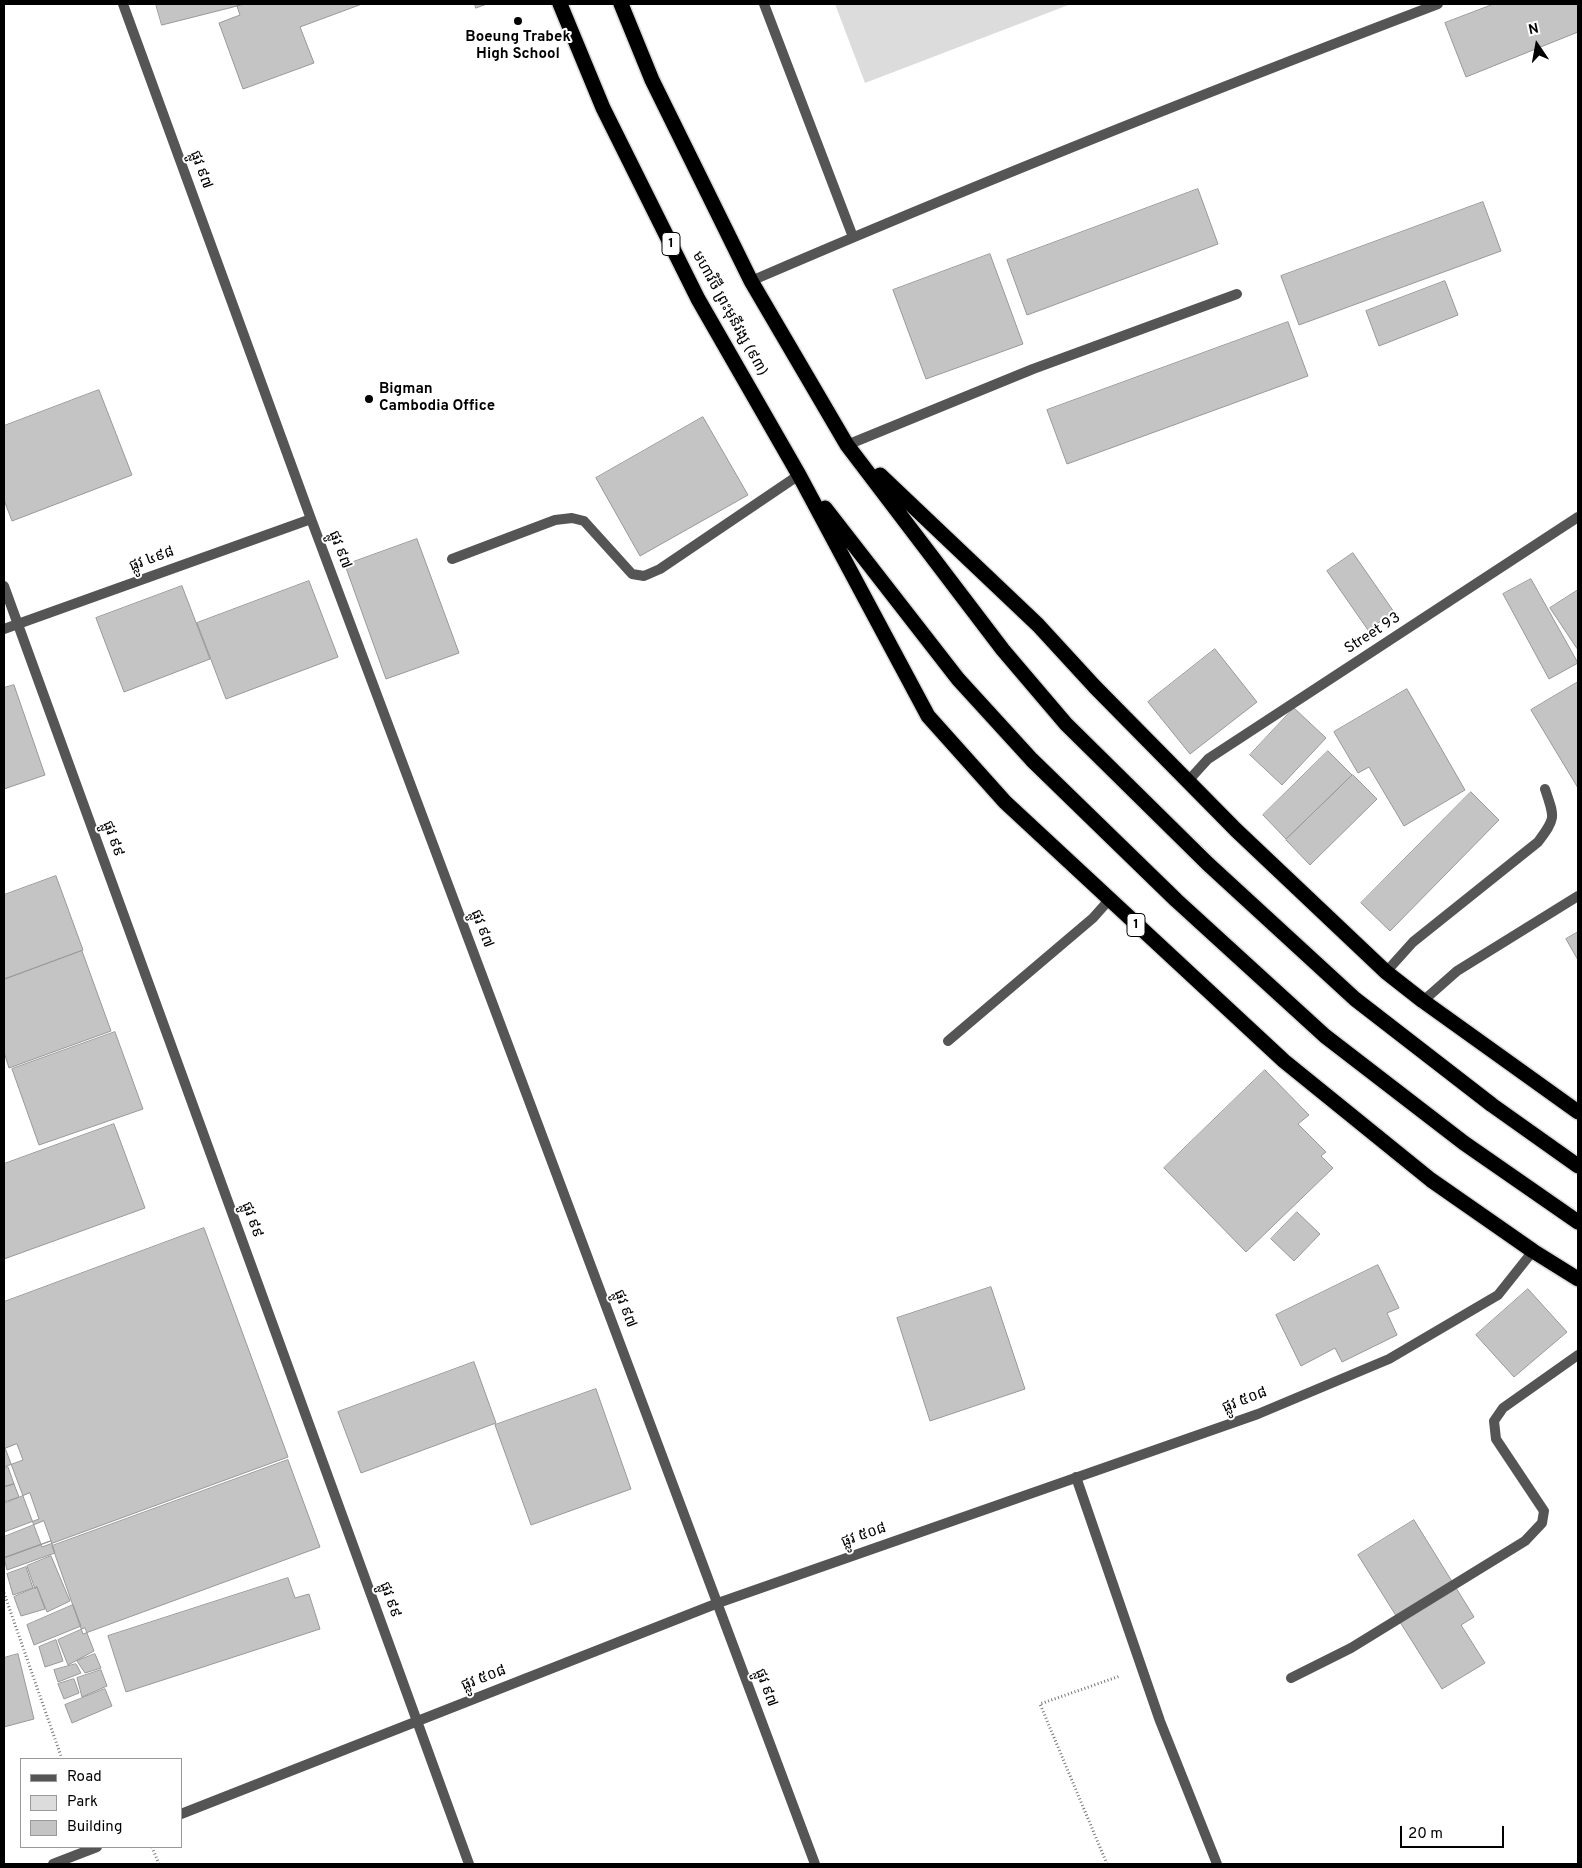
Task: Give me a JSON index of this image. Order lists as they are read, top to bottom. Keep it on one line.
{"streets":{"highway":["1","មហាវិថី ព្រះមុនីវង្ស (៩៣)"],"street":["ផ្លូវ ៩៧","ផ្លូវ ៤៩៨","Street 93","ផ្លូវ ៩៩","ផ្លូវ ៥០៨"]},"crossings":[["ផ្លូវ ៩៧","ផ្លូវ ៤៩៨"],["ផ្លូវ ៩៧","ផ្លូវ ៥០៨"],["1","មហាវិថី ព្រះមុនីវង្ស (៩៣)"],["1","ផ្លូវ ៥០៨"],["ផ្លូវ ៤៩៨","ផ្លូវ ៩៩"],["ផ្លូវ ៩៩","ផ្លូវ ៥០៨"]],"places":["Boeung Trabek High School","Bigman Cambodia Office"],"legend":["Road","Park","Building"],"scale_bar":"20 m","north":"top"}
